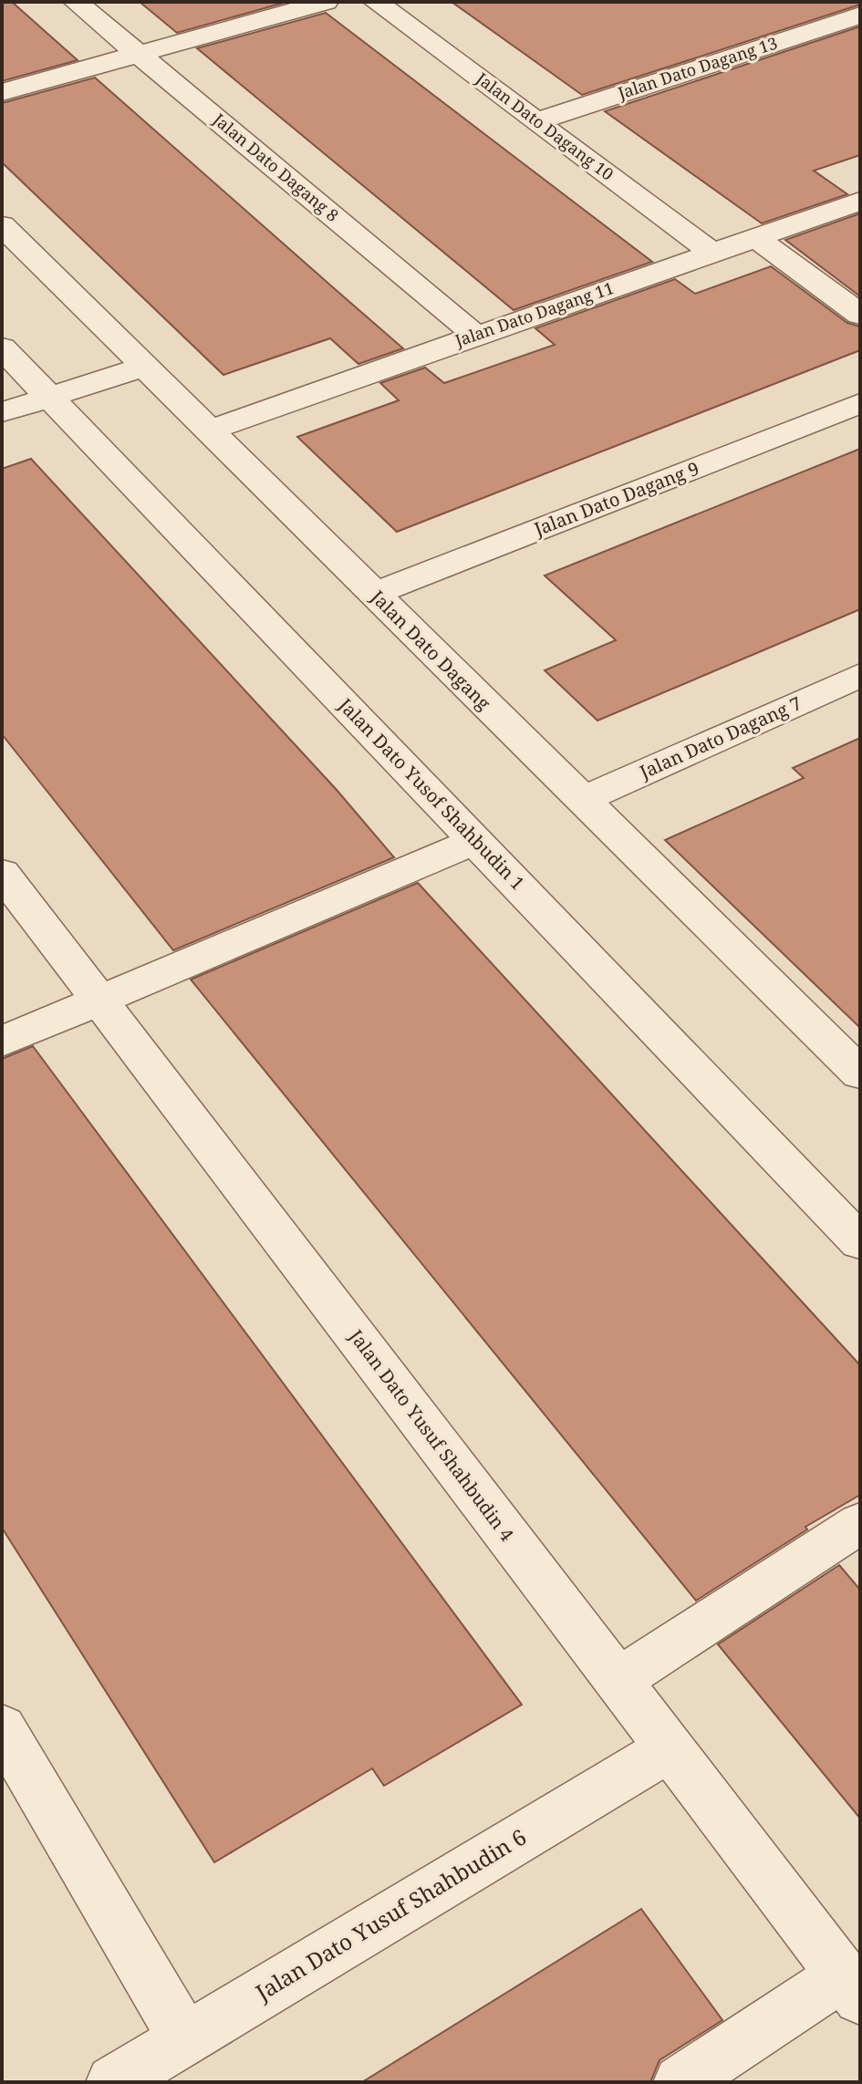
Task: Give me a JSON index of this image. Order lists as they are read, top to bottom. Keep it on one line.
{"streets":{"street":["Jalan Dato Dagang 13","Jalan Dato Dagang 10","Jalan Dato Dagang 8","Jalan Dato Dagang 11","Jalan Dato Dagang 9","Jalan Dato Dagang","Jalan Dato Dagang 7","Jalan Dato Yusof Shahbudin 1","Jalan Dato Yusuf Shahbudin 4","Jalan Dato Yusuf Shahbudin 6"]},"crossings":[["Jalan Dato Dagang 13","Jalan Dato Dagang 10"],["Jalan Dato Dagang 10","Jalan Dato Dagang 11"],["Jalan Dato Dagang 8","Jalan Dato Dagang 11"],["Jalan Dato Dagang 11","Jalan Dato Dagang"],["Jalan Dato Dagang 9","Jalan Dato Dagang"],["Jalan Dato Dagang","Jalan Dato Dagang 7"],["Jalan Dato Yusuf Shahbudin 4","Jalan Dato Yusuf Shahbudin 6"]]}
